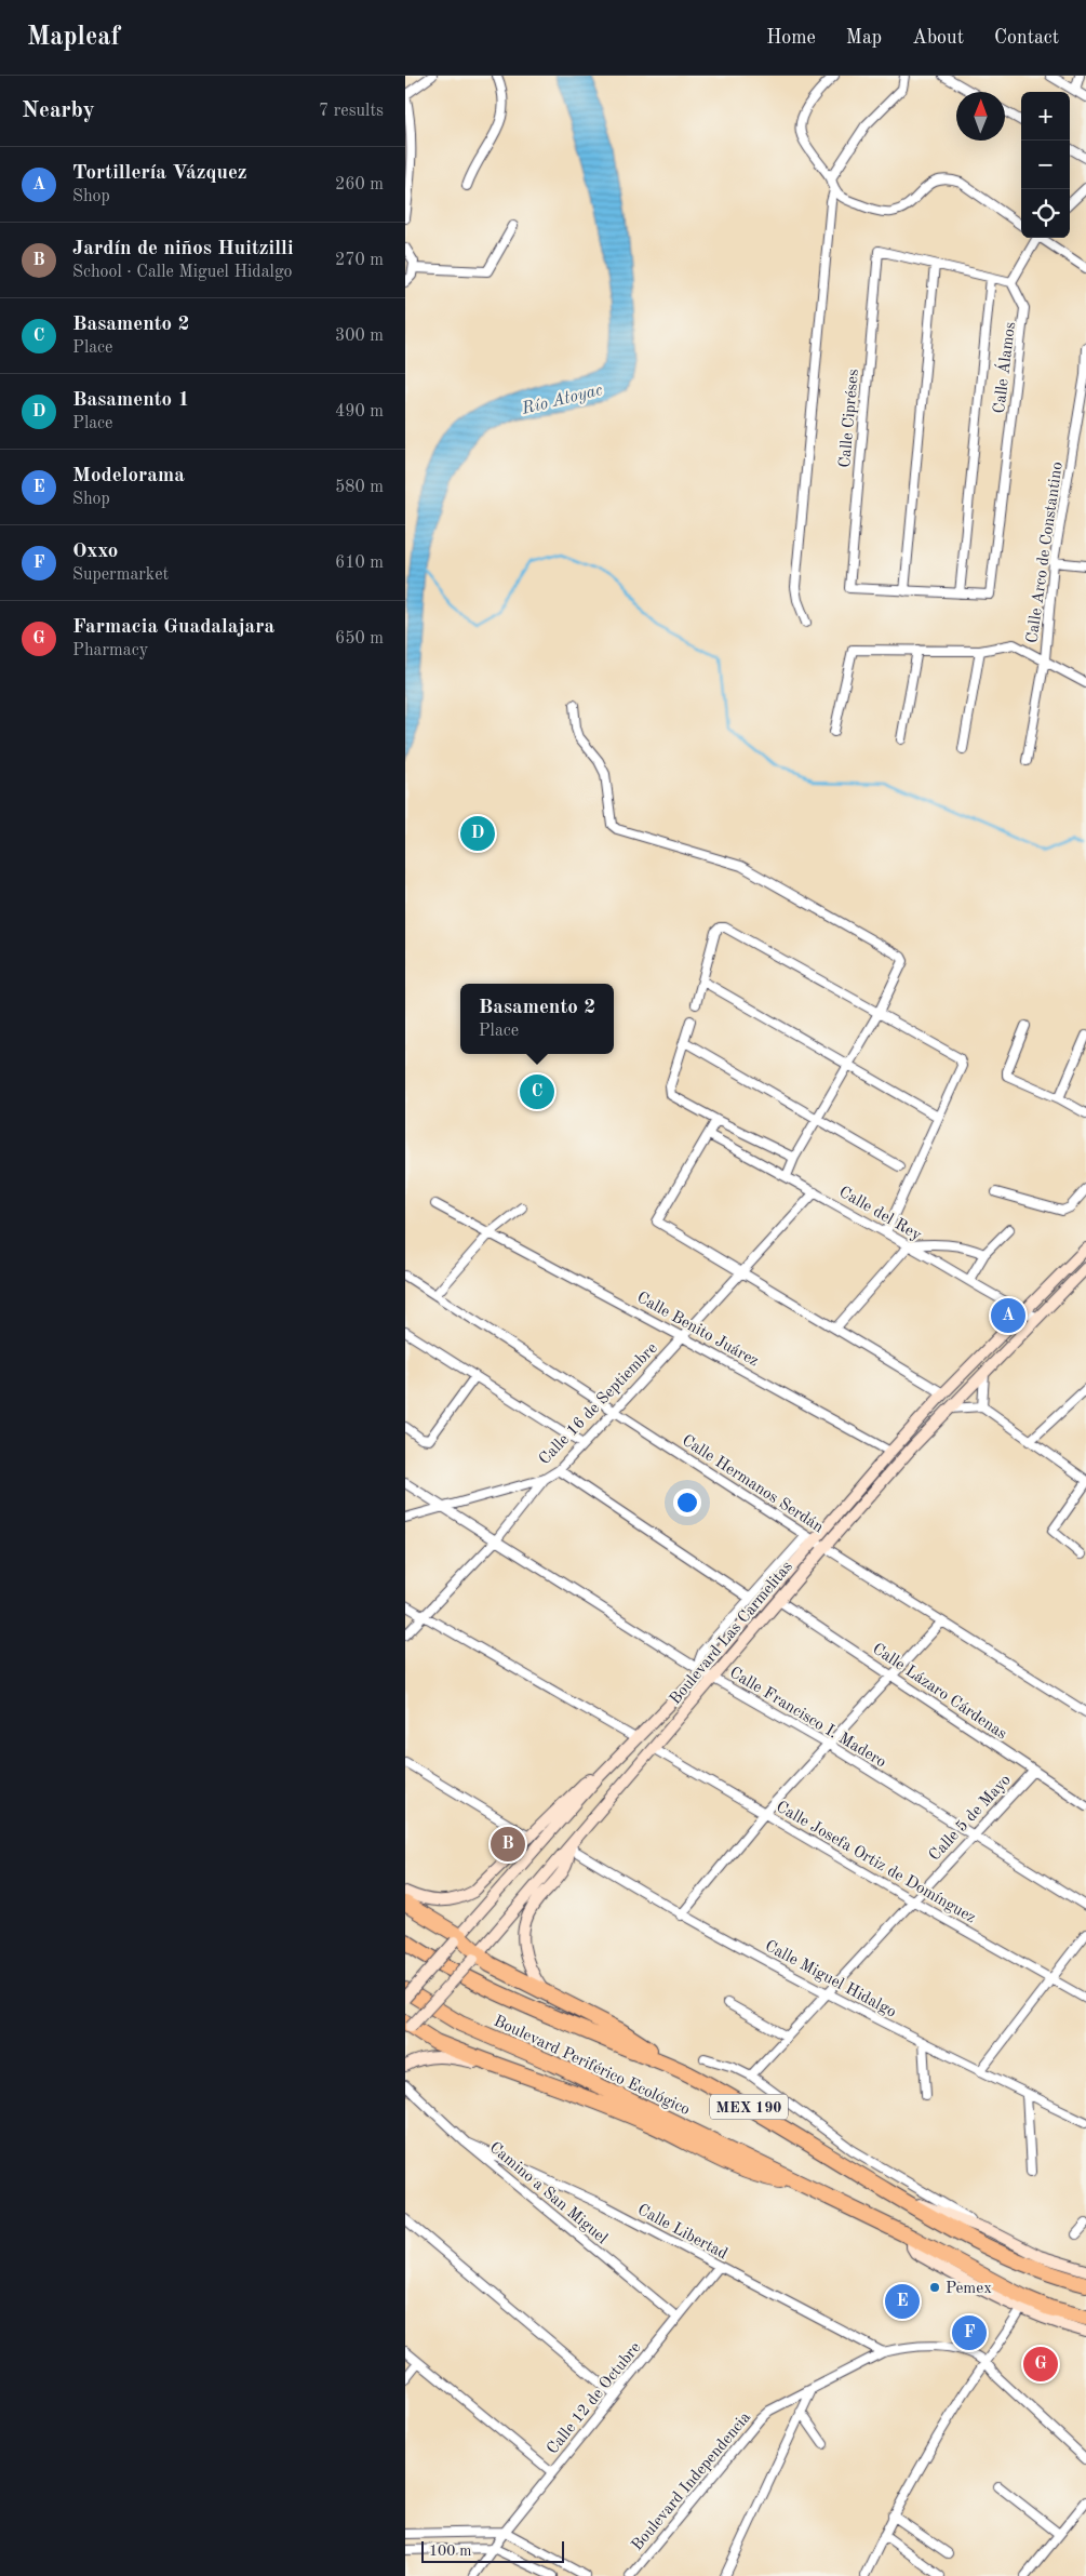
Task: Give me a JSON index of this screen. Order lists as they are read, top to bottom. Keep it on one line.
{"streets":{"highway":["Boulevard Periférico Ecológico","MEX 190"],"main road":["Boulevard Las Carmelitas"],"street":["Calle Álamos","Calle Cipréses","Calle Arco de Constantino","Calle del Rey","Calle Benito Juárez","Calle 16 de Septiembre","Calle Hermanos Serdán","Calle Lázaro Cárdenas","Calle Francisco I. Madero","Calle 5 de Mayo","Calle Josefa Ortiz de Domínguez","Calle Miguel Hidalgo","Camino a San Miguel","Calle Libertad","Calle 12 de Octubre","Boulevard Independencia"]},"crossings":[["Calle del Rey","Calle 16 de Septiembre"],["Calle del Rey","Boulevard Las Carmelitas"],["Calle Benito Juárez","Calle 16 de Septiembre"],["Calle Benito Juárez","Boulevard Las Carmelitas"],["Calle 16 de Septiembre","Calle Hermanos Serdán"],["Calle 16 de Septiembre","Calle Francisco I. Madero"],["Calle Hermanos Serdán","Boulevard Las Carmelitas"],["Boulevard Las Carmelitas","Calle Lázaro Cárdenas"],["Boulevard Las Carmelitas","Calle Francisco I. Madero"],["Boulevard Las Carmelitas","Calle Josefa Ortiz de Domínguez"],["Boulevard Las Carmelitas","Calle Miguel Hidalgo"],["Calle Lázaro Cárdenas","Calle 5 de Mayo"],["Calle Francisco I. Madero","Calle 5 de Mayo"],["Calle 5 de Mayo","Calle Josefa Ortiz de Domínguez"],["Calle 5 de Mayo","Calle Miguel Hidalgo"],["Camino a San Miguel","Calle Libertad"],["Camino a San Miguel","Calle 12 de Octubre"],["Calle Libertad","Calle 12 de Octubre"],["Calle Libertad","Boulevard Independencia"]],"water":["Río Atoyac"],"places":["Pemex"],"scale_bar":"100 m","north":"top","page":{"header":"Mapleaf","nav":["Home","Map","About","Contact"],"heading":["Nearby","7 results"],"map_buttons":["+","−"],"list":[{"mark":"A","name":"Tortillería Vázquez","note":"Shop","value":"260 m"},{"mark":"B","name":"Jardín de niños Huitzilli","note":"School · Calle Miguel Hidalgo","value":"270 m"},{"mark":"C","name":"Basamento 2","note":"Place","value":"300 m"},{"mark":"D","name":"Basamento 1","note":"Place","value":"490 m"},{"mark":"E","name":"Modelorama","note":"Shop","value":"580 m"},{"mark":"F","name":"Oxxo","note":"Supermarket","value":"610 m"},{"mark":"G","name":"Farmacia Guadalajara","note":"Pharmacy","value":"650 m"}],"pins":["D","C","A","B","E","F","G"],"popup":["Basamento 2","Place"],"scale":"100 m"}}
